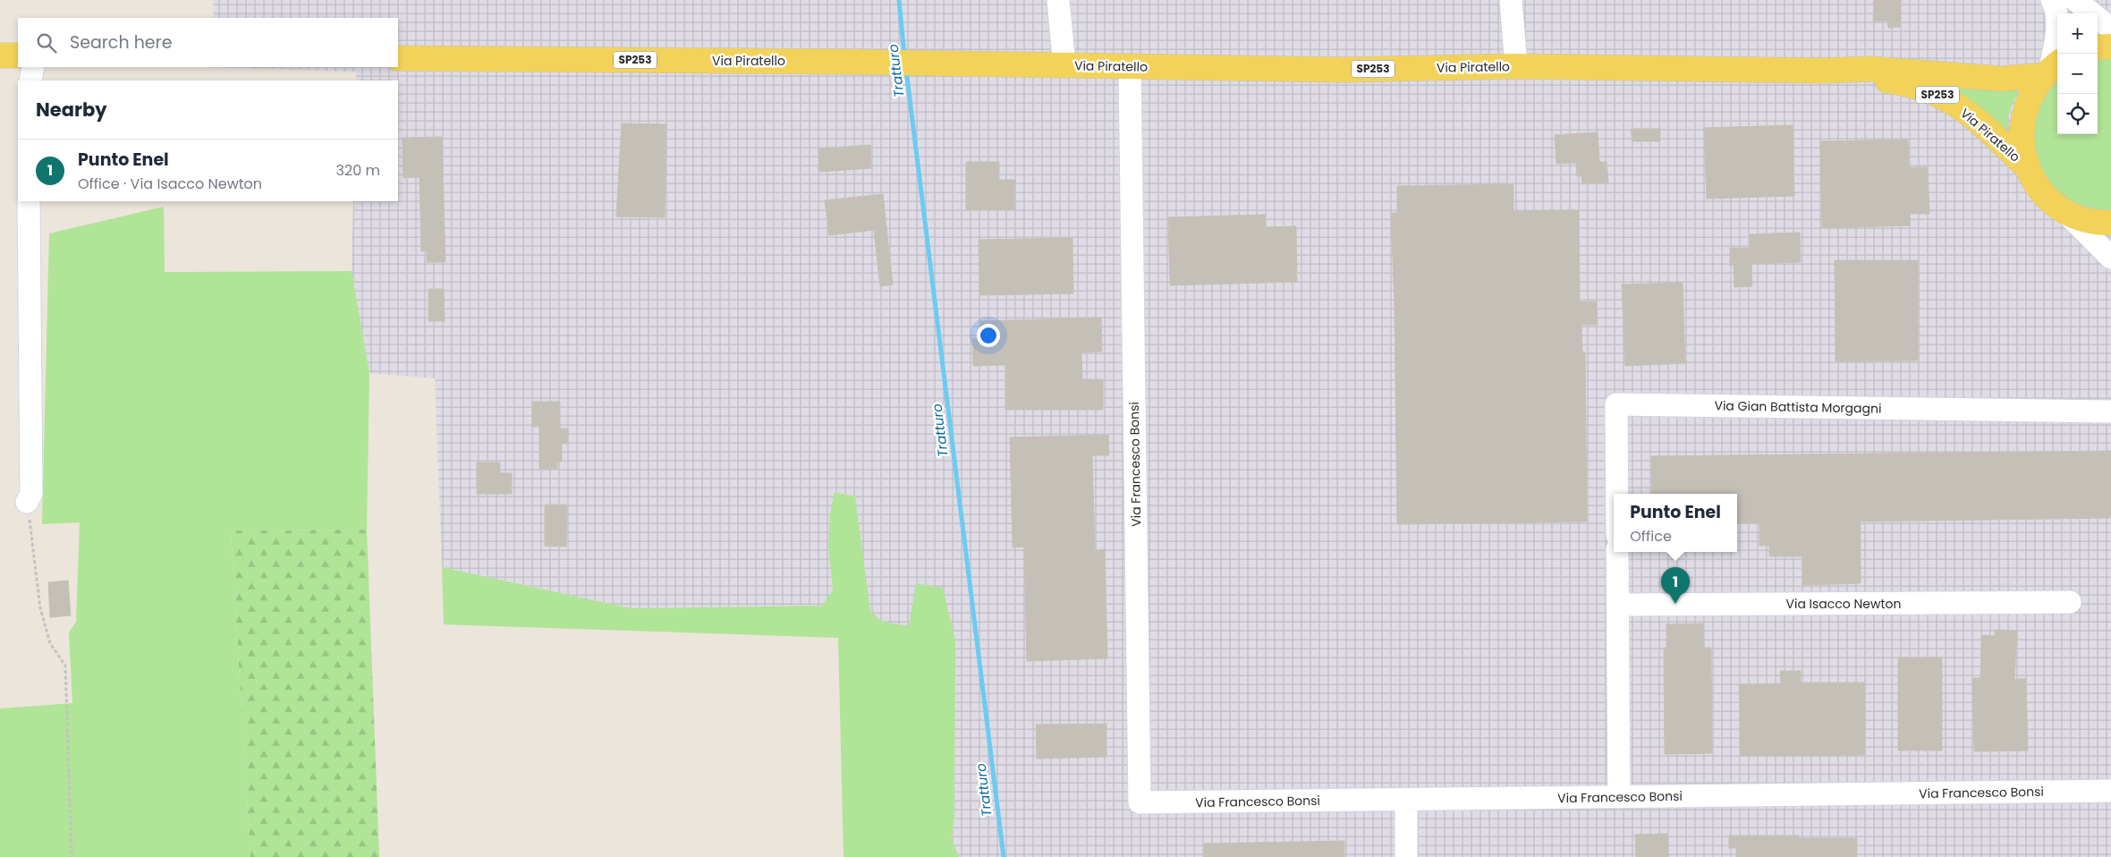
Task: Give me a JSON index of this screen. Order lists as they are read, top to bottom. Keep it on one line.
{"streets":{"main road":["SP253","Via Piratello"],"street":["Via Gian Battista Morgagni","Via Francesco Bonsi","Via Isacco Newton"]},"crossings":[["SP253","Via Piratello"],["Via Piratello","Via Francesco Bonsi"]],"water":["Tratturo"],"page":{"map_buttons":["+","−"],"search":"Search here","heading":"Nearby","list":[{"mark":"1","name":"Punto Enel","note":"Office · Via Isacco Newton","value":"320 m"}],"popup":["Punto Enel","Office"],"pins":"1"}}
